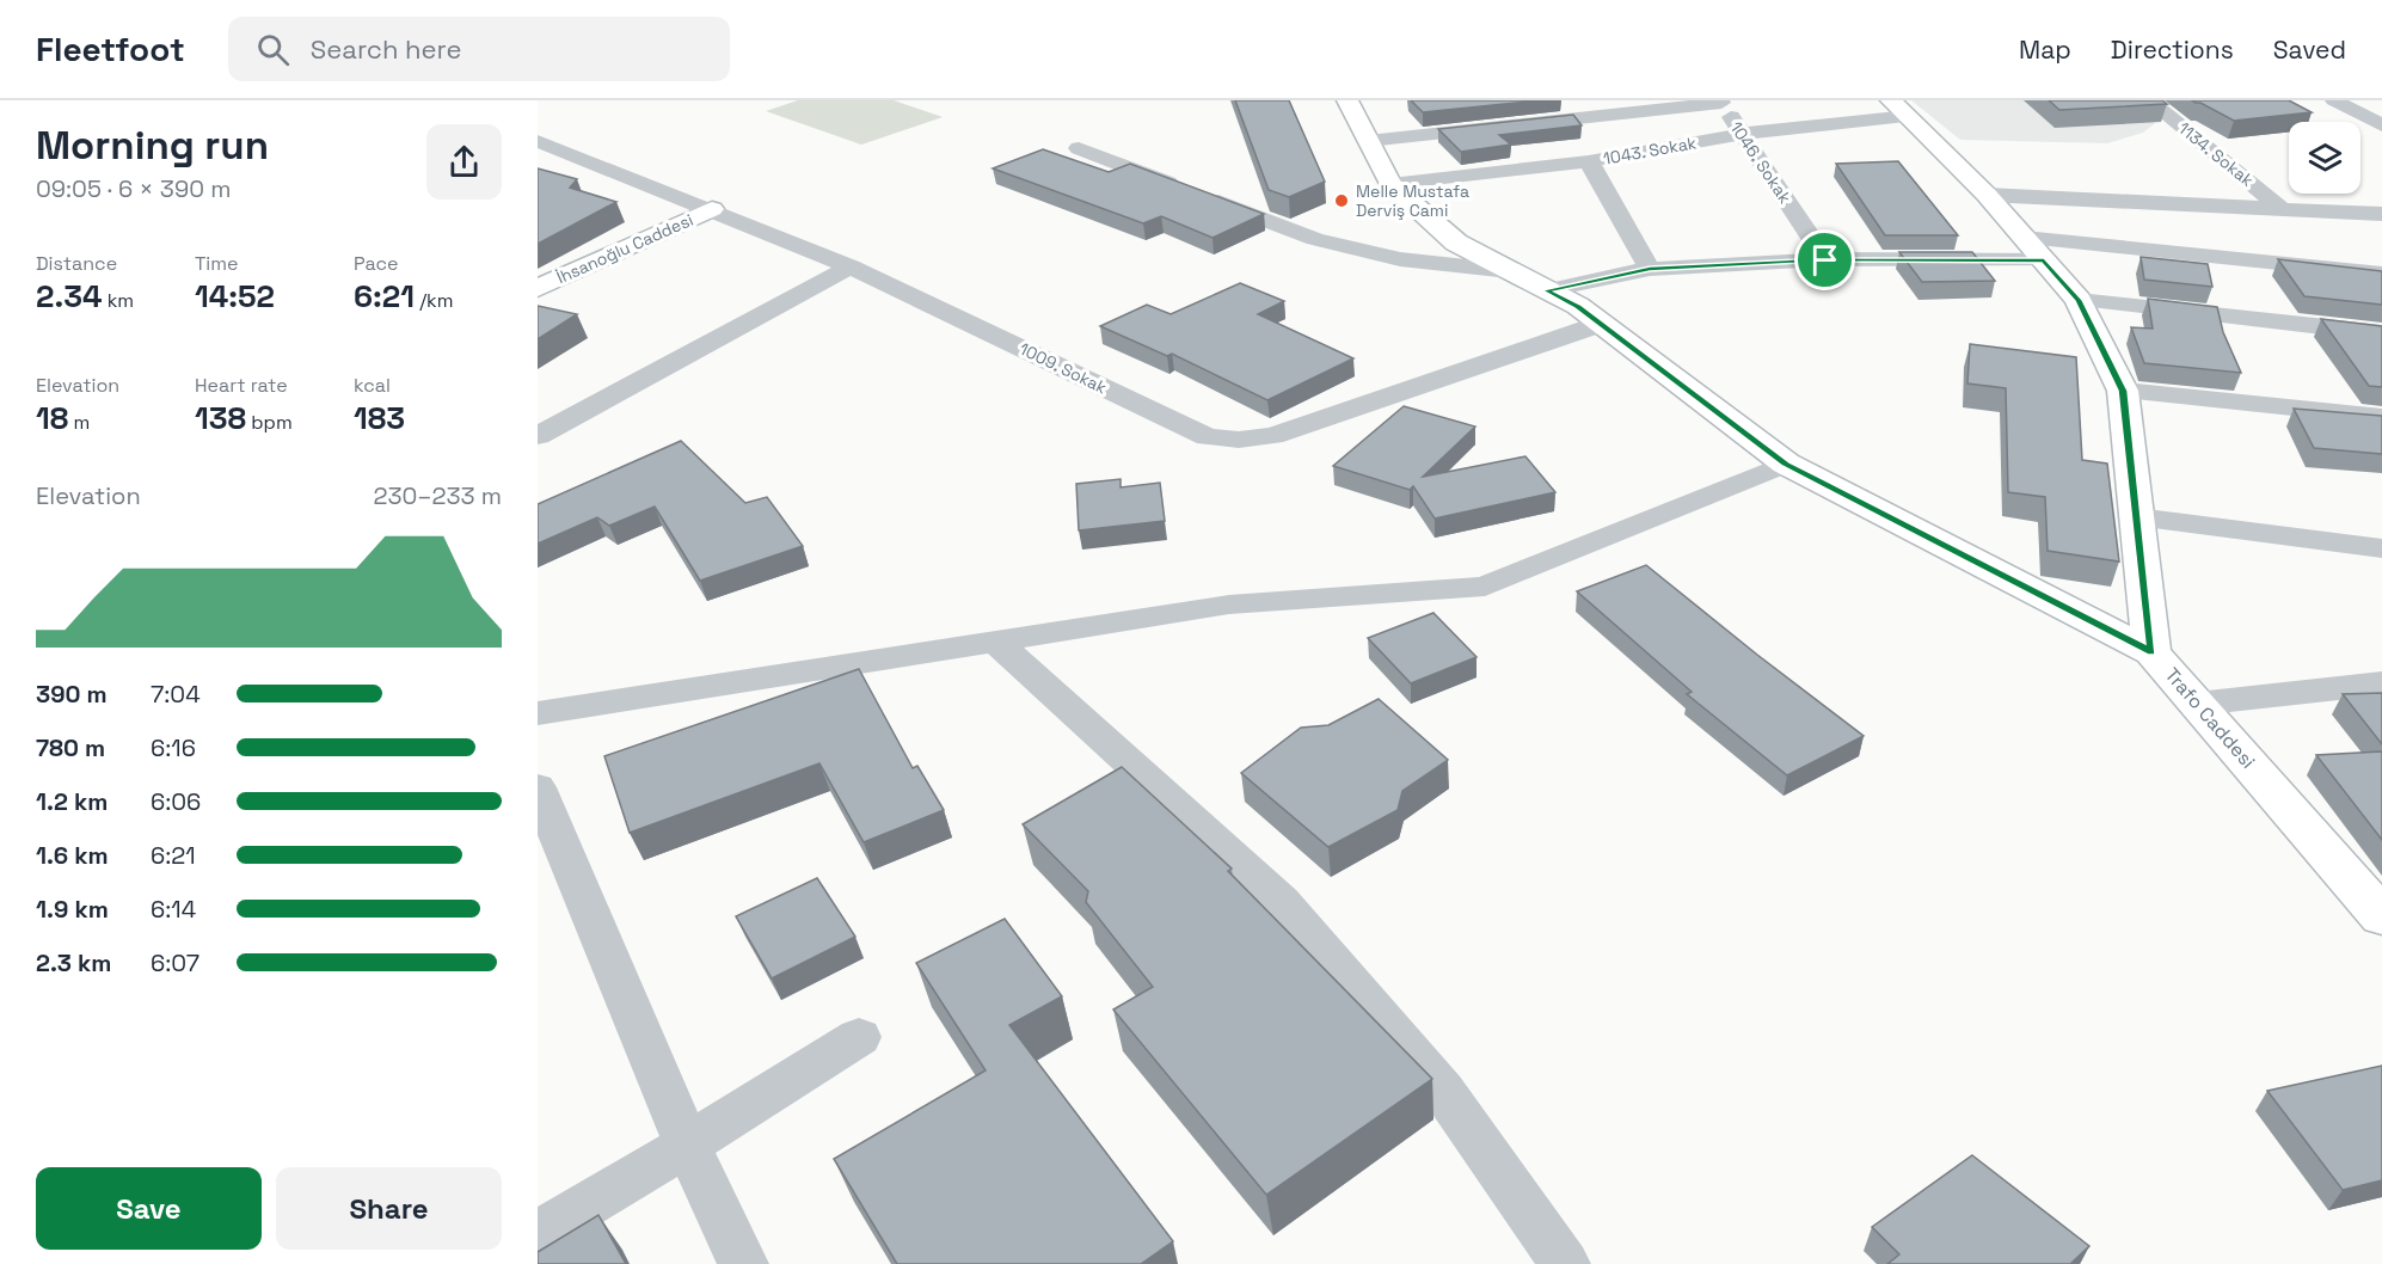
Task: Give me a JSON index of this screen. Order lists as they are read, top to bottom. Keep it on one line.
{"streets":{"street":["1043. Sokak","1134. Sokak","1046. Sokak","İhsanoğlu Caddesi","1009. Sokak","Trafo Caddesi"]},"crossings":[["1043. Sokak","1046. Sokak"],["1043. Sokak","Trafo Caddesi"],["İhsanoğlu Caddesi","1009. Sokak"],["1009. Sokak","Trafo Caddesi"]],"places":["Melle Mustafa Derviş Cami"],"page":{"header":"Fleetfoot","search":"Search here","nav":["Map","Directions","Saved"],"heading":["Morning run","09:05 · 6 × 390 m"],"stats":[["Distance","2.34 km"],["Time","14:52"],["Pace","6:21 /km"],["Elevation","18 m"],["Heart rate","138 bpm"],["kcal","183"]],"chart":["Elevation","230–233 m"],"list":[{"name":"390 m","note":"7:04"},{"name":"780 m","note":"6:16"},{"name":"1.2 km","note":"6:06"},{"name":"1.6 km","note":"6:21"},{"name":"1.9 km","note":"6:14"},{"name":"2.3 km","note":"6:07"}],"buttons":["Save","Share"]}}
